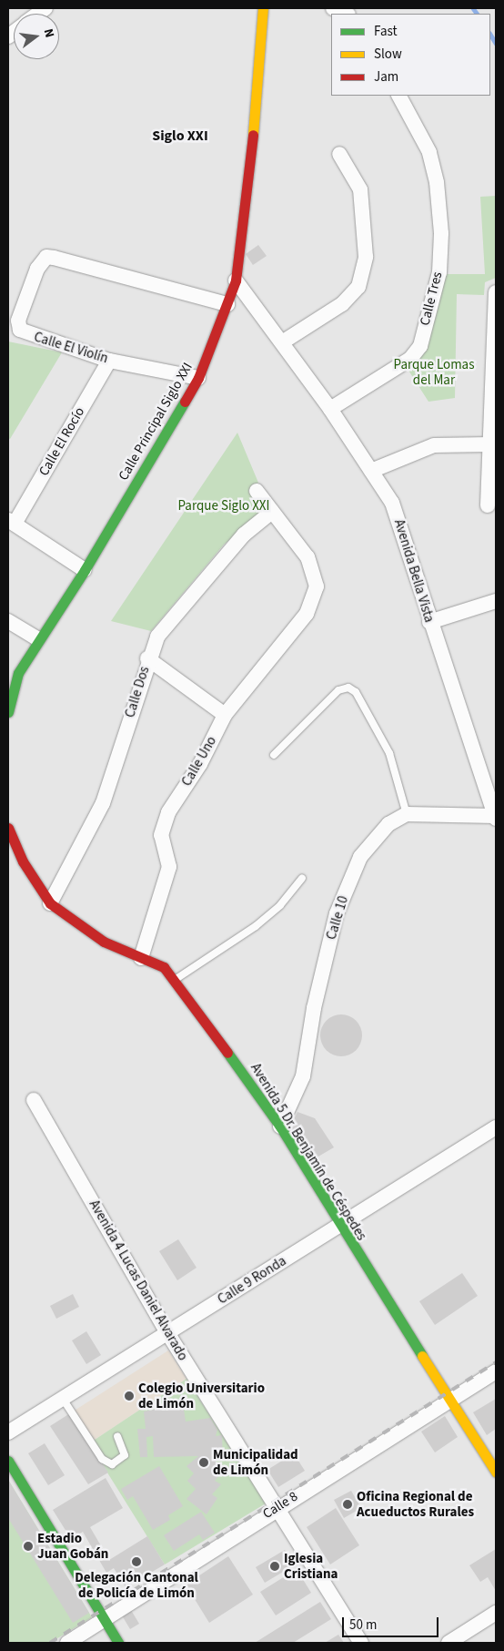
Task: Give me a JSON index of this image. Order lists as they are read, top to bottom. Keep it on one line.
{"streets":{"street":["Calle Tres","Calle El Violín","Calle Principal Siglo XXI","Calle El Rocío","Avenida Bella Vista","Calle Dos","Calle Uno","Calle 10","Avenida 5 Dr. Benjamín de Céspedes","Avenida 4 Lucas Daniel Alvarado","Calle 9 Ronda","Calle 8"]},"crossings":[["Calle Tres","Avenida Bella Vista"],["Calle El Violín","Calle Principal Siglo XXI"],["Calle El Violín","Calle El Rocío"],["Calle Principal Siglo XXI","Avenida Bella Vista"],["Calle Dos","Calle Uno"],["Calle Dos","Avenida 5 Dr. Benjamín de Céspedes"],["Calle Uno","Avenida 5 Dr. Benjamín de Céspedes"],["Calle 10","Avenida 5 Dr. Benjamín de Céspedes"],["Avenida 5 Dr. Benjamín de Céspedes","Calle 9 Ronda"],["Avenida 5 Dr. Benjamín de Céspedes","Calle 8"],["Avenida 4 Lucas Daniel Alvarado","Calle 9 Ronda"],["Avenida 4 Lucas Daniel Alvarado","Calle 8"]],"districts":["Siglo XXI"],"parks":["Parque Lomas del Mar","Parque Siglo XXI"],"places":["Colegio Universitario de Limón","Municipalidad de Limón","Oficina Regional de Acueductos Rurales","Estadio Juan Gobán","Delegación Cantonal de Policía de Limón","Iglesia Cristiana"],"legend":["Fast","Slow","Jam"],"scale_bar":"50 m","north":"right"}
